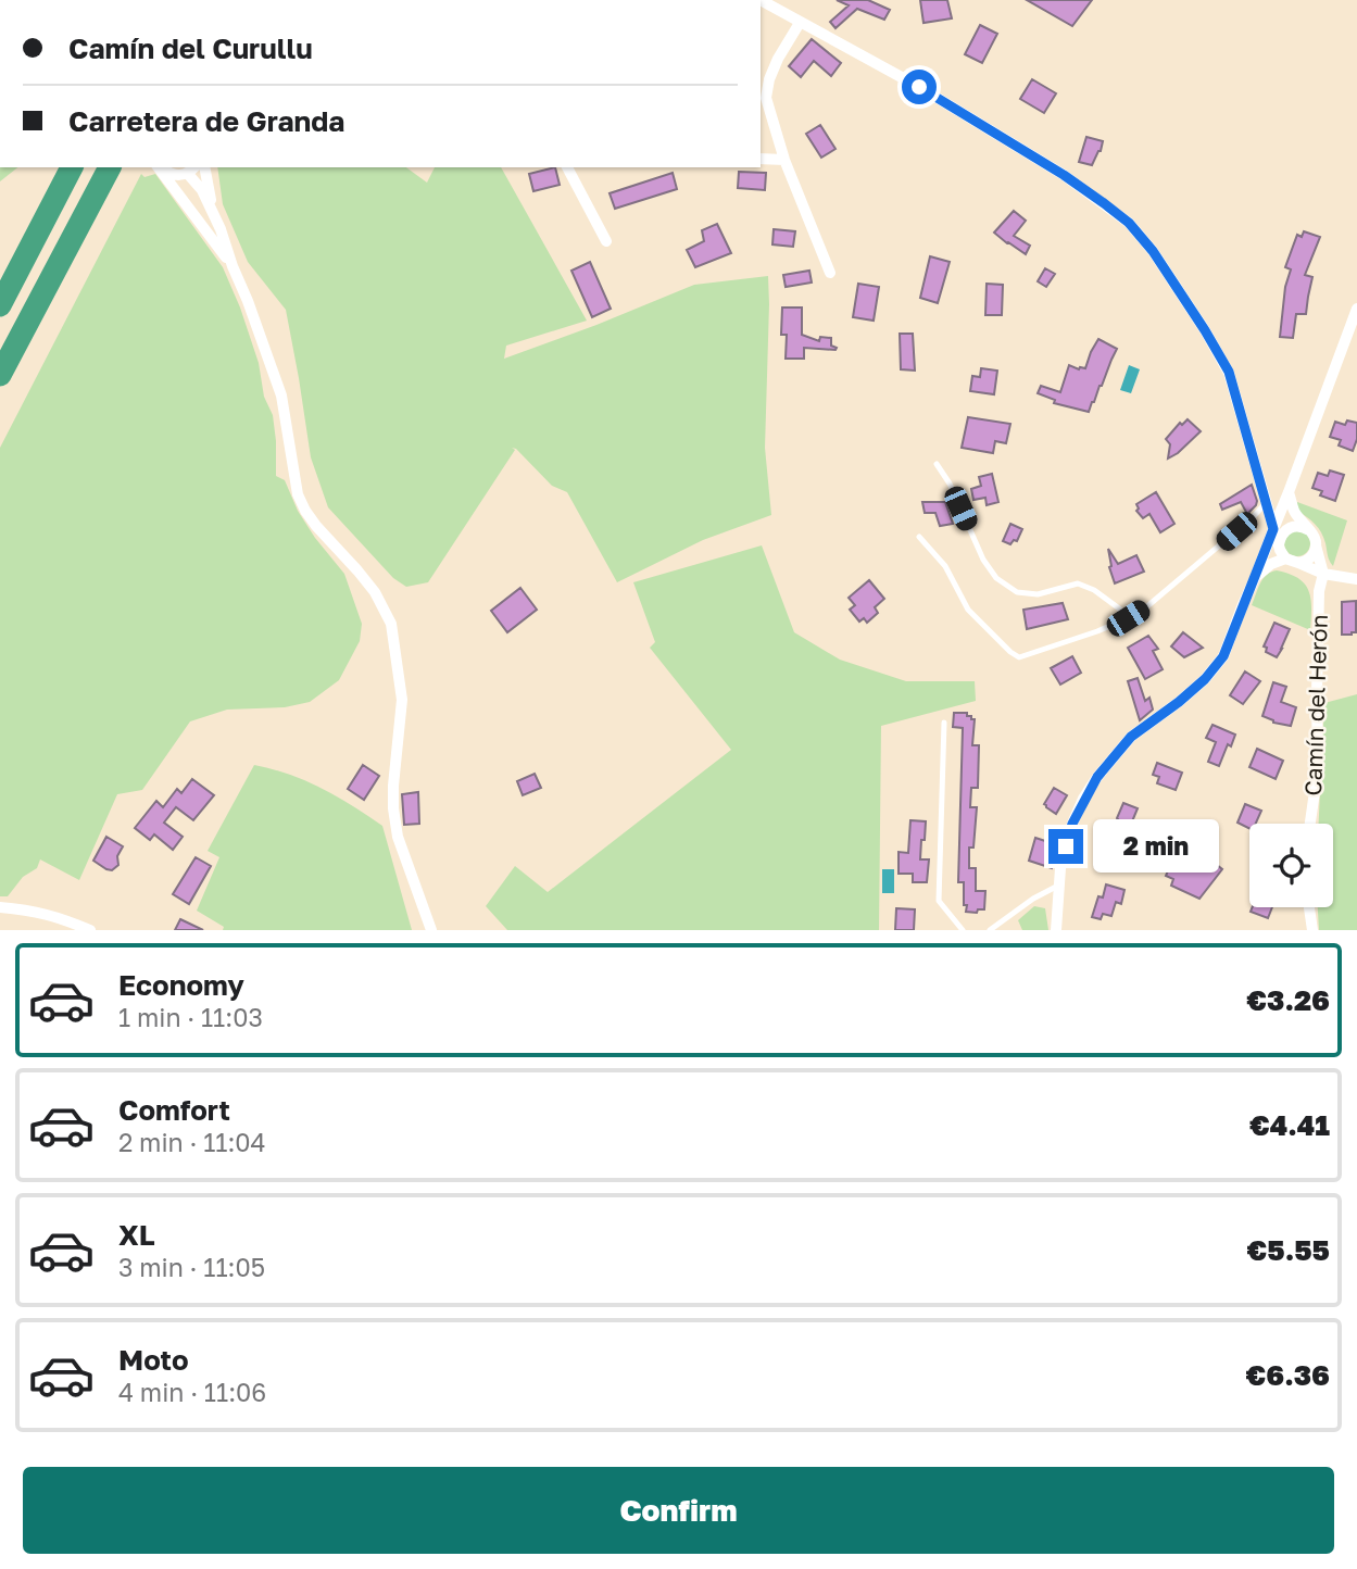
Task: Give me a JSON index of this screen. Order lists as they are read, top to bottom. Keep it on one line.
{"streets":{"street":["Camín del Herón"]},"page":{"banner":["Camín del Curullu","Carretera de Granda"],"bubble":"2 min","list":[{"name":"Economy","note":"1 min · 11:03","value":"€3.26"},{"name":"Comfort","note":"2 min · 11:04","value":"€4.41"},{"name":"XL","note":"3 min · 11:05","value":"€5.55"},{"name":"Moto","note":"4 min · 11:06","value":"€6.36"}],"buttons":"Confirm"}}
